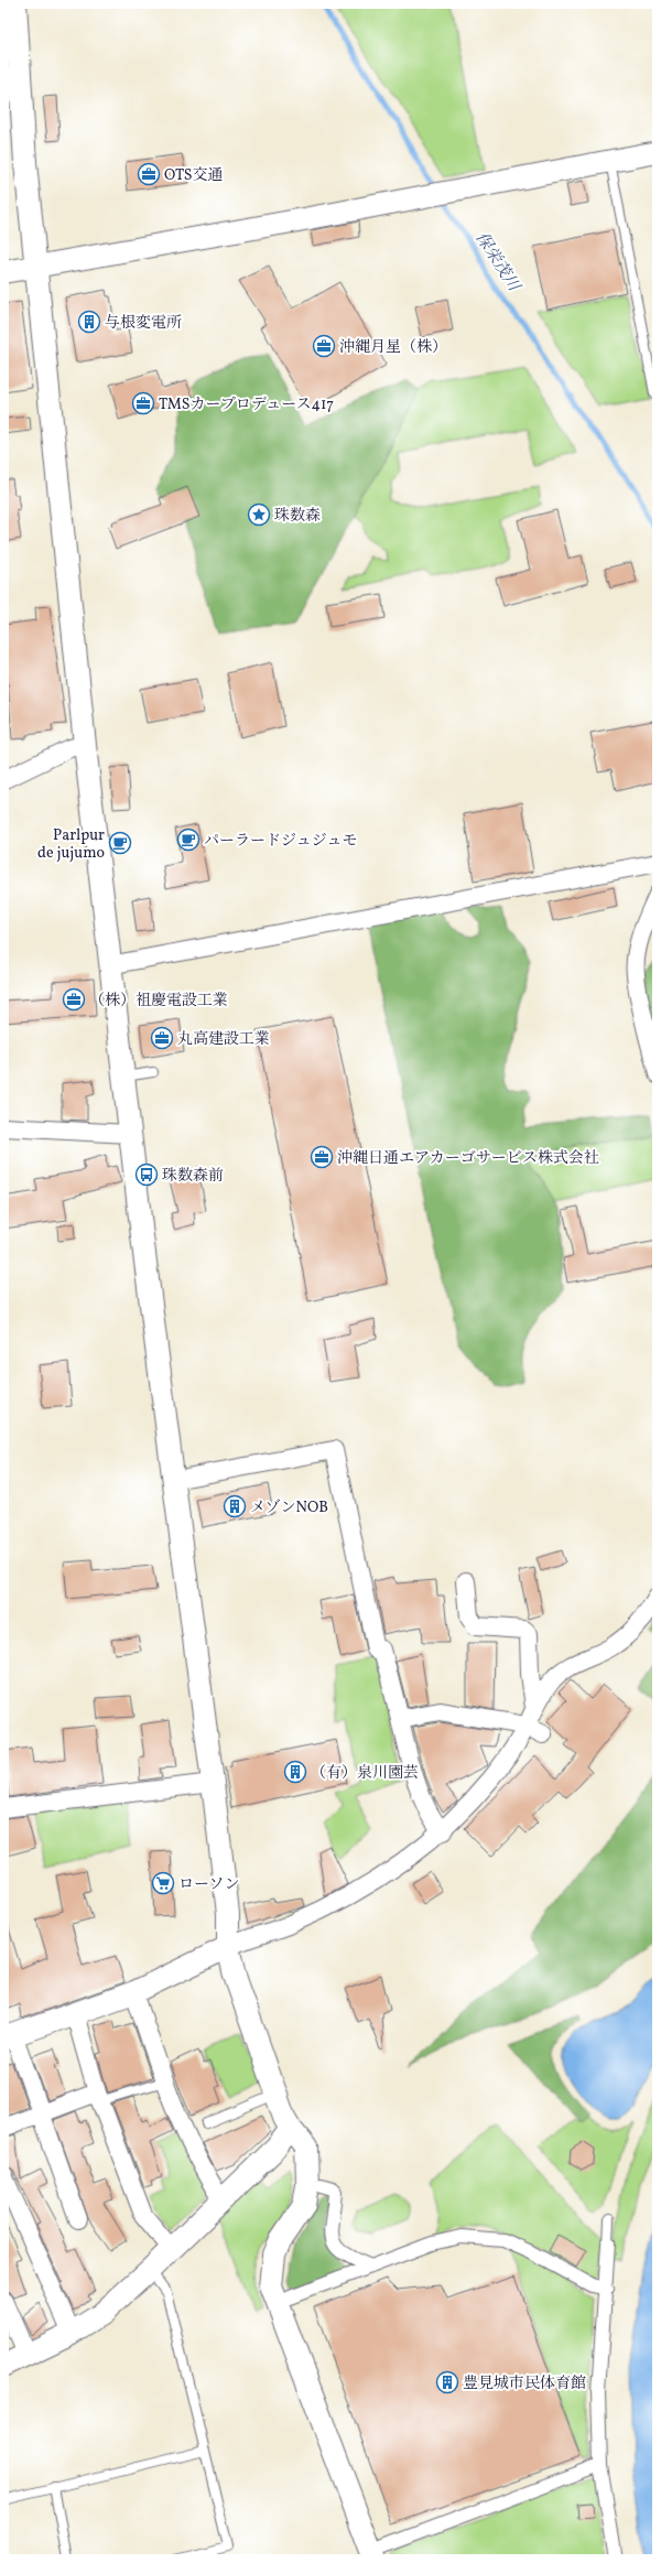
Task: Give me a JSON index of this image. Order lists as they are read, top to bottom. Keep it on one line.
{"water":["保栄茂川"],"places":{"office":["OTS交通","沖縄月星（株）","TMSカープロデュース417","（株）祖慶電設工業","丸高建設工業","沖縄日通エアカーゴサービス株式会社"],"building":["与根変電所","メゾンNOB","（有）泉川園芸","豊見城市民体育館"],"place":["珠数森"],"cafe":["パーラードジュジュモ","Parlpur de jujumo"],"bus stop":["珠数森前"],"supermarket":["ローソン"]}}
